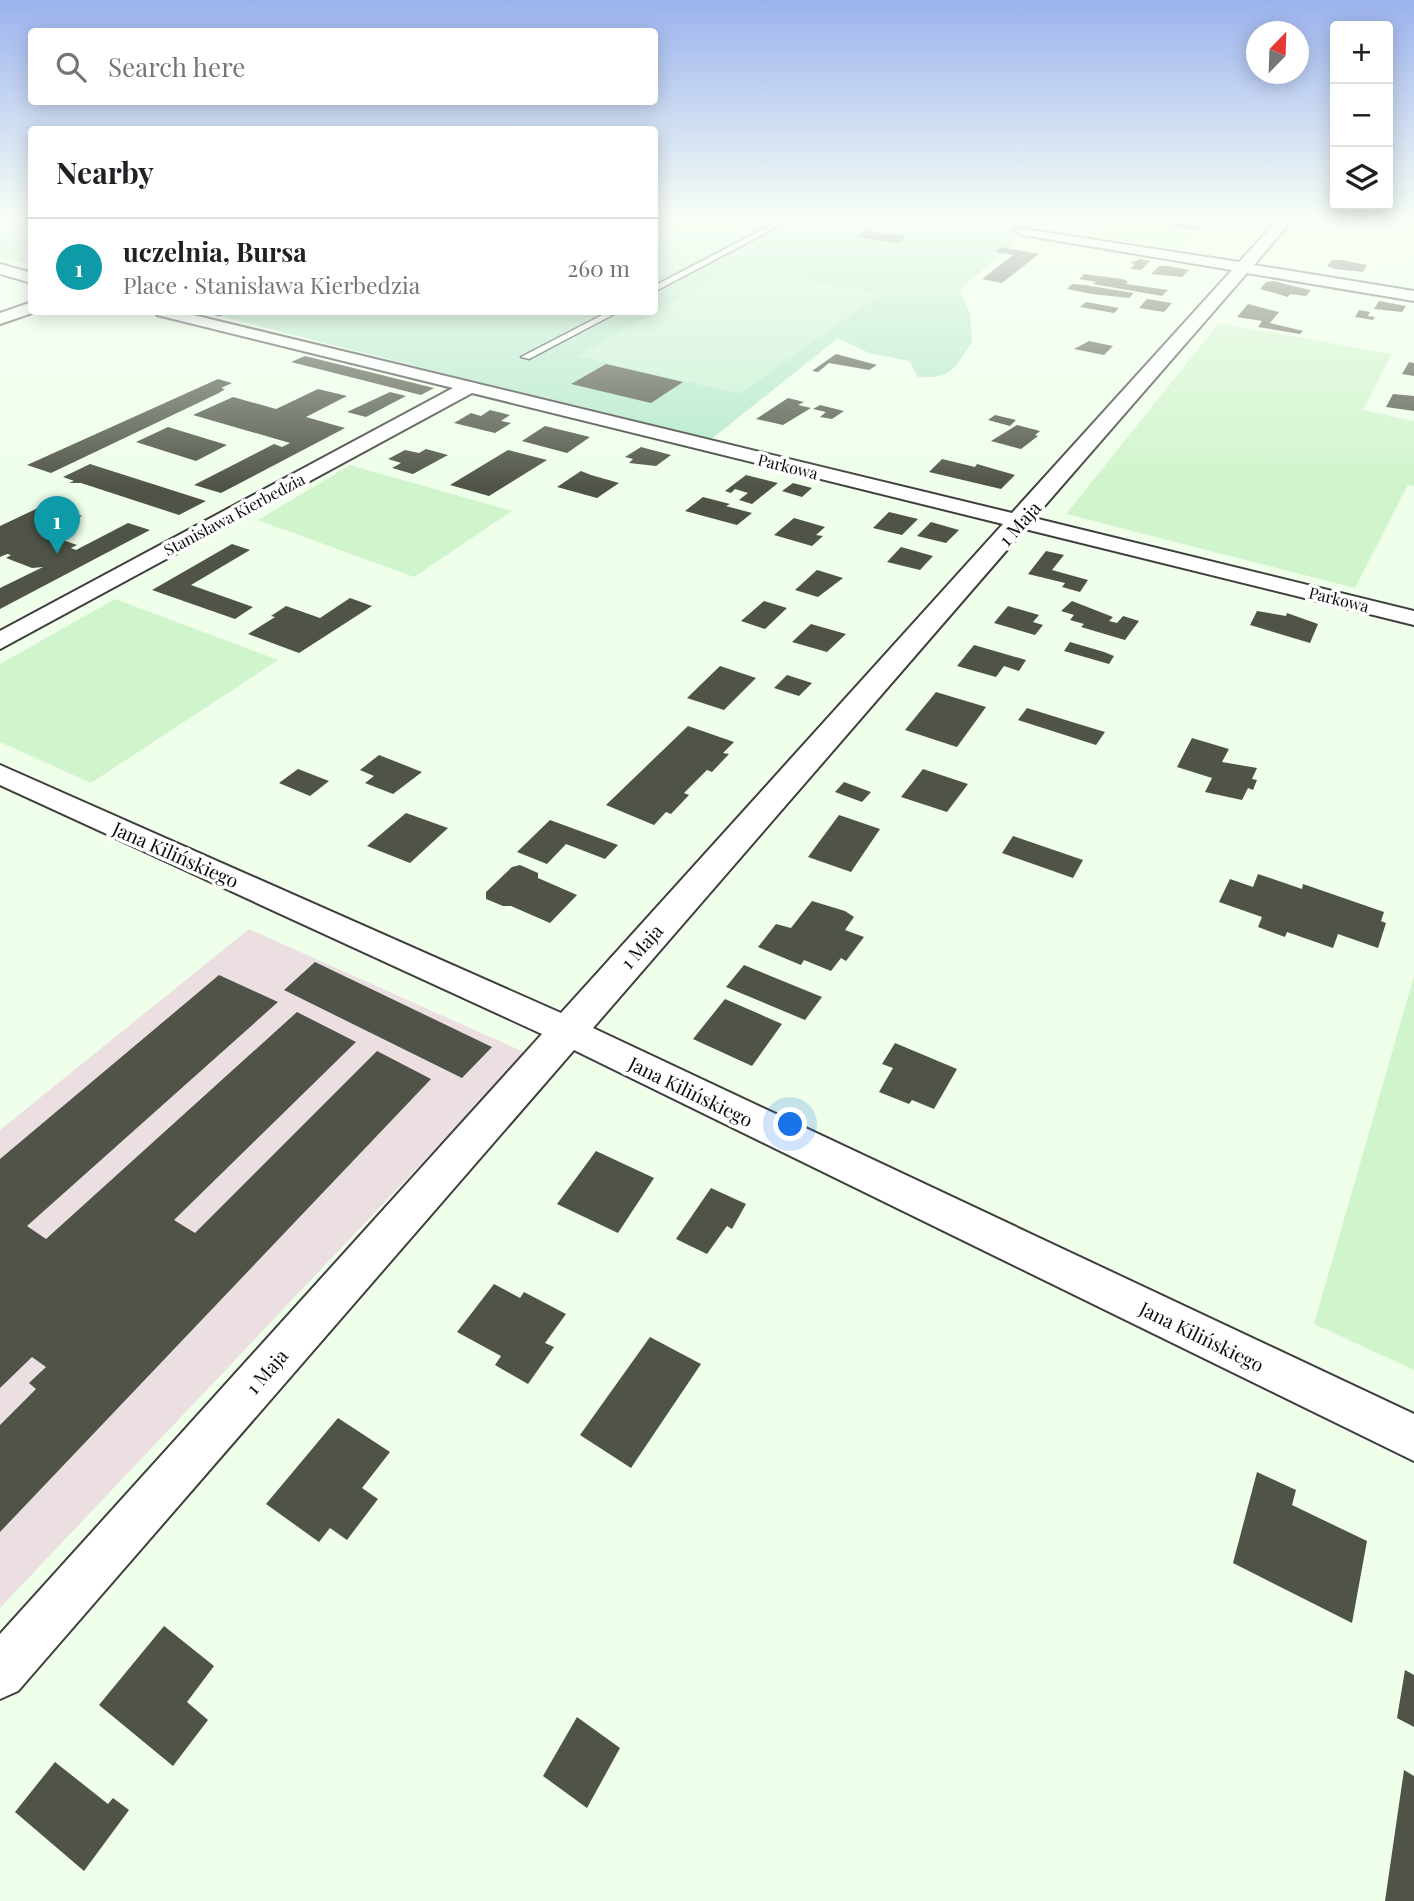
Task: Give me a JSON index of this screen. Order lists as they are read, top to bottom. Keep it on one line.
{"streets":{"street":["Parkowa","Stanisława Kierbedzia","1 Maja","Jana Kilińskiego"]},"crossings":[["Parkowa","Stanisława Kierbedzia"],["Parkowa","1 Maja"],["1 Maja","Jana Kilińskiego"]],"north":"top right","page":{"map_buttons":["+","−"],"search":"Search here","heading":"Nearby","list":[{"mark":"1","name":"uczelnia, Bursa","note":"Place · Stanisława Kierbedzia","value":"260 m"}],"pins":"1"}}
